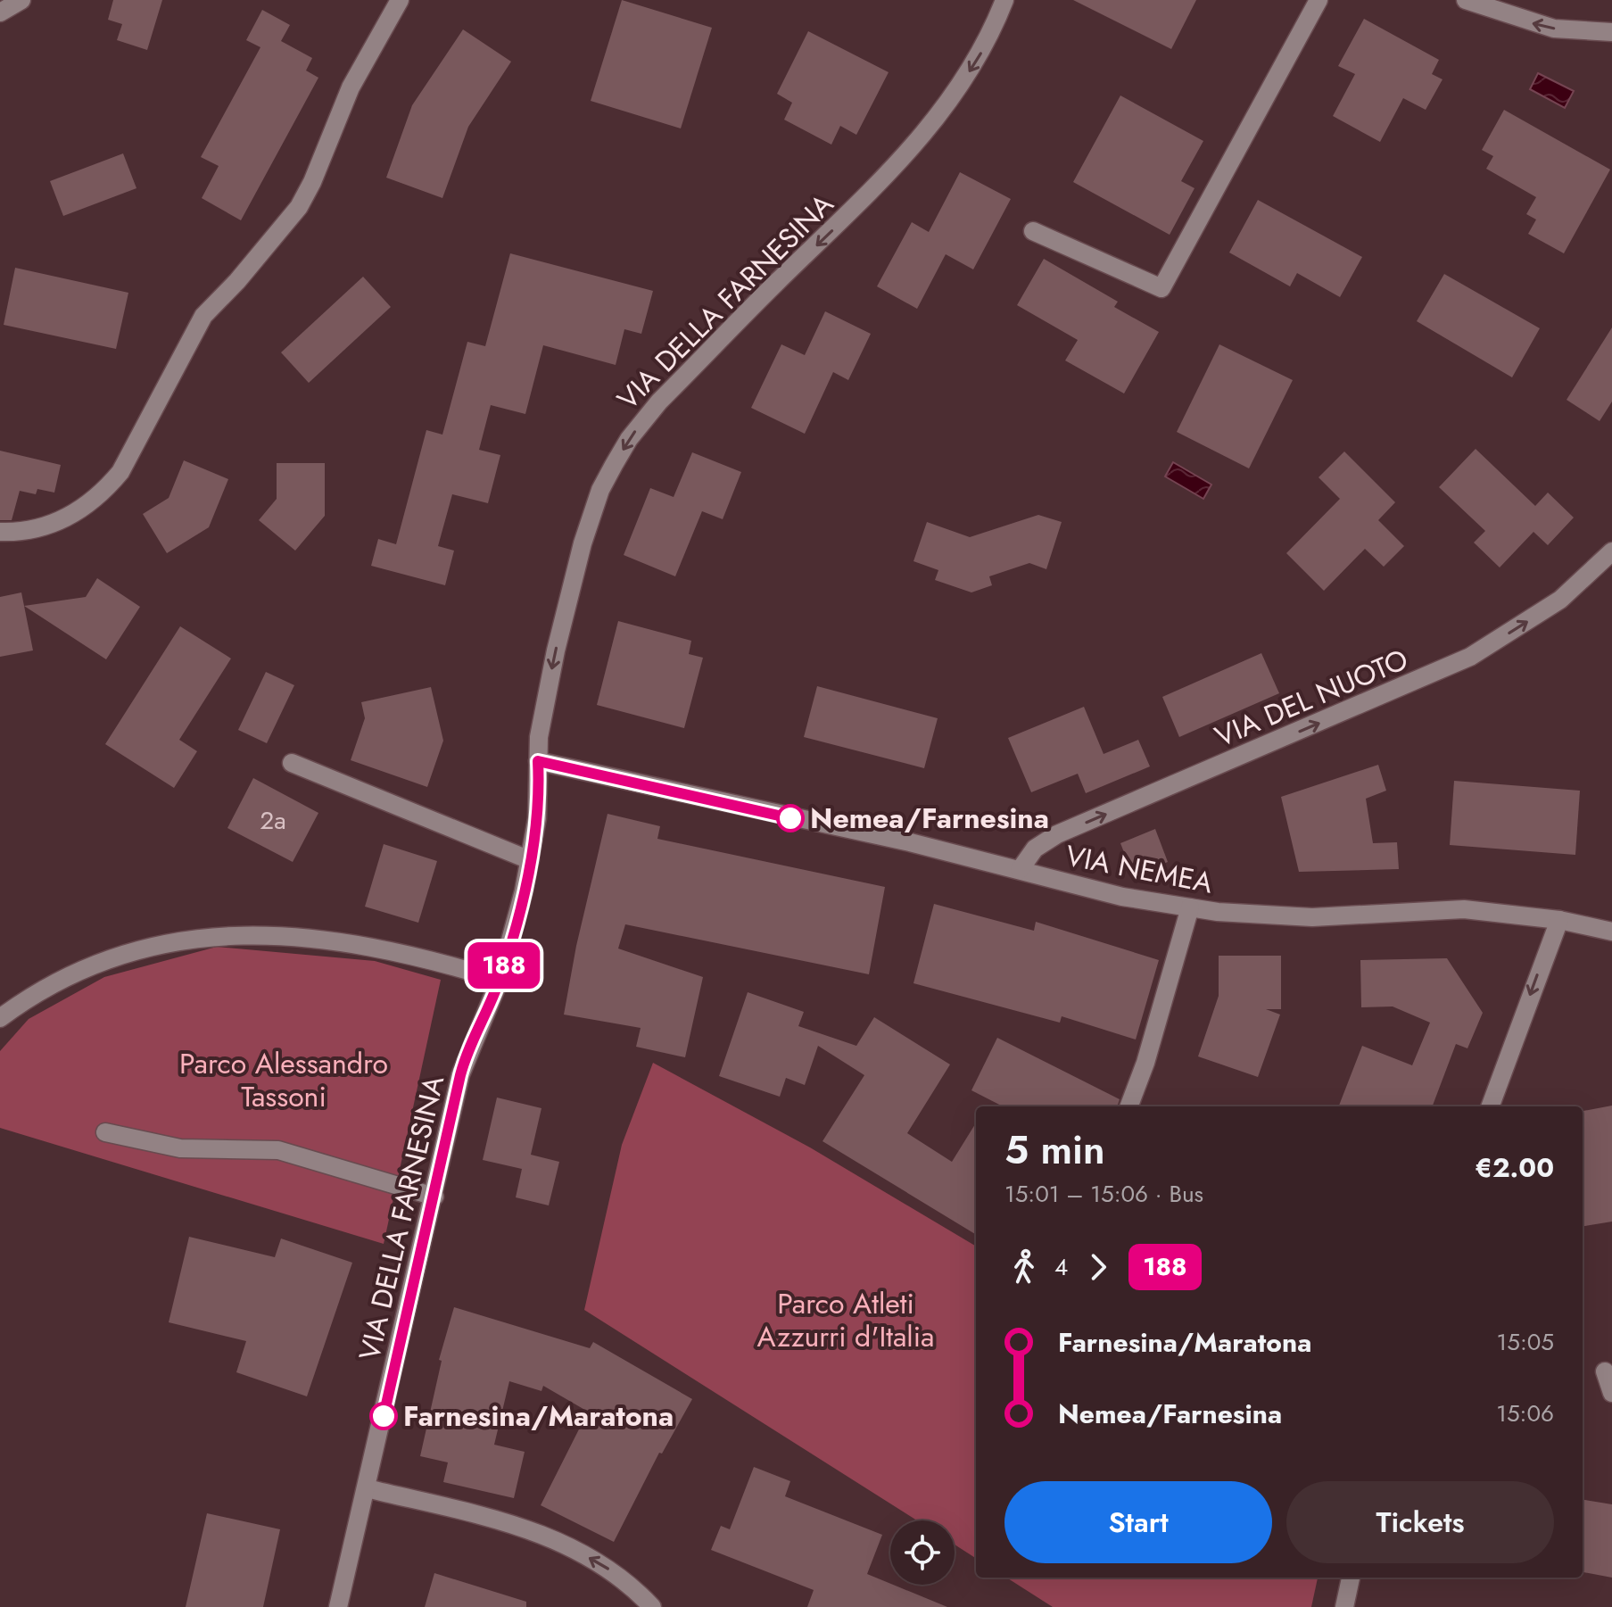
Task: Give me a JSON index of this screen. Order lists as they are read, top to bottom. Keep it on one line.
{"streets":{"street":["VIA DELLA FARNESINA","VIA DEL NUOTO","VIA NEMEA"]},"crossings":[["VIA DELLA FARNESINA","VIA NEMEA"],["VIA DEL NUOTO","VIA NEMEA"]],"one_way":["VIA DELLA FARNESINA","VIA DEL NUOTO"],"parks":["Parco Alessandro Tassoni","Parco Atleti Azzurri d'Italia"],"places":["Nemea/Farnesina","Farnesina/Maratona"],"lines":["bus line 188"],"house_numbers":["2a"],"page":{"on_map":"188","heading":["5 min","15:01 – 15:06 · Bus","€2.00"],"legs":["4","188"],"list":[{"name":"Farnesina/Maratona","value":"15:05"},{"name":"Nemea/Farnesina","value":"15:06"}],"buttons":["Start","Tickets"]}}
